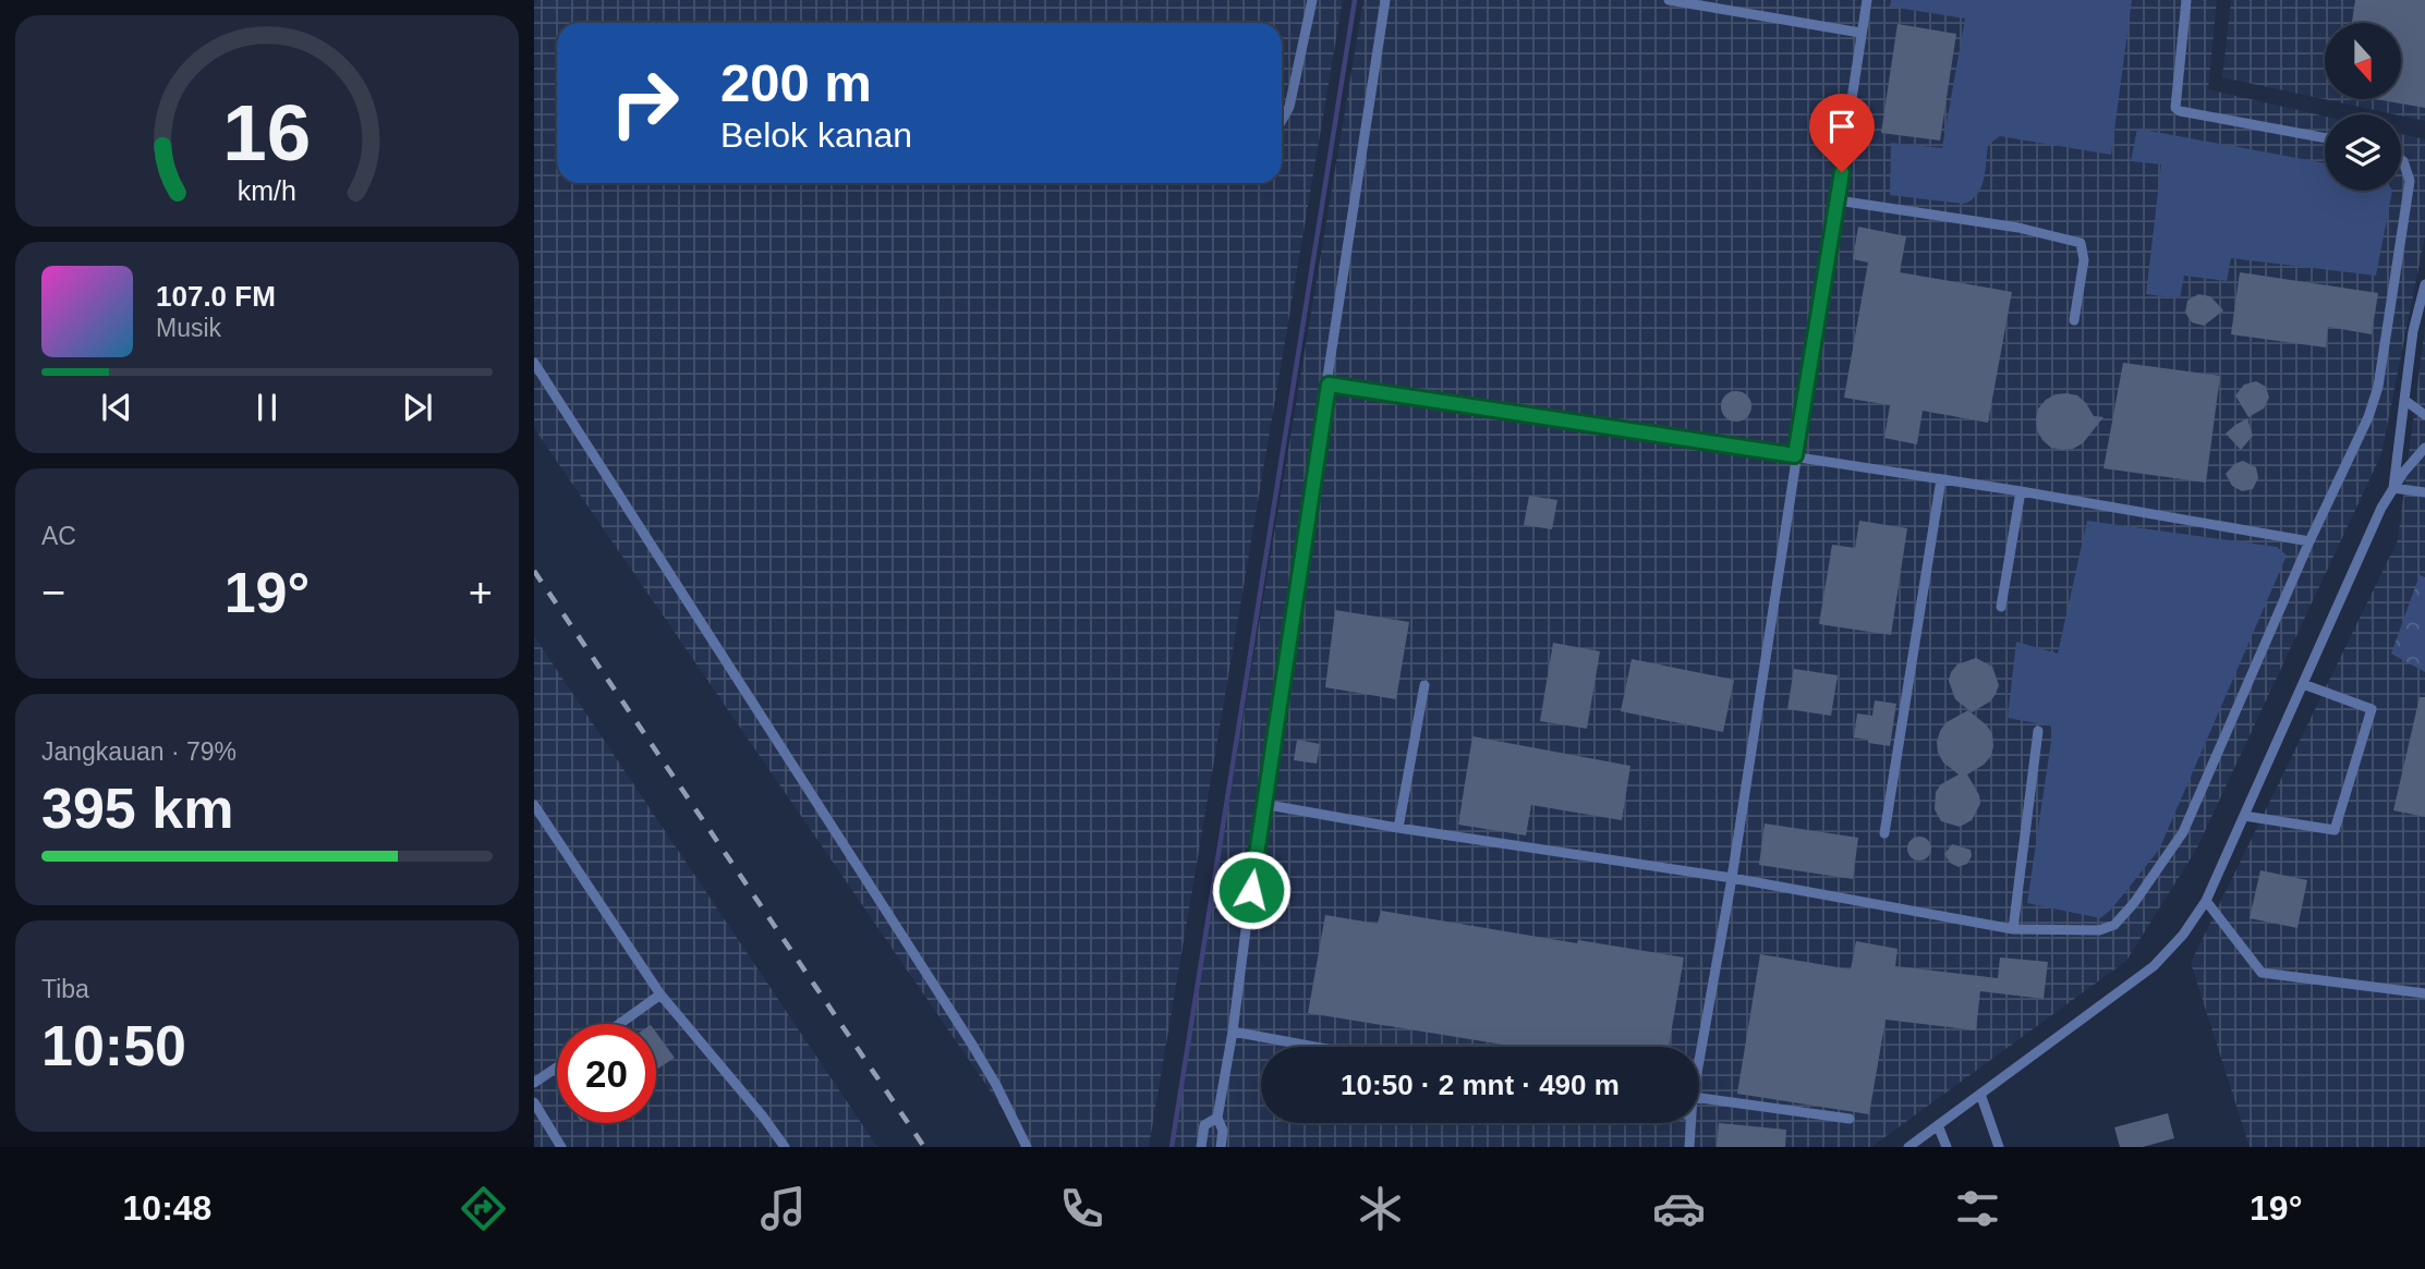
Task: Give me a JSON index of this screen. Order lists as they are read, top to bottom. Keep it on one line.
{"north":"bottom","page":{"turn":["200 m","Belok kanan"],"song":["107.0 FM","Musik"],"tile":["AC",["Jangkauan · 79%","395 km"],["Tiba","10:50"]],"heat":["−","19°","+"],"limit":"20","trip":"10:50 · 2 mnt · 490 m","tabs":["10:48","19°"],"gauge":["16","km/h"]}}
